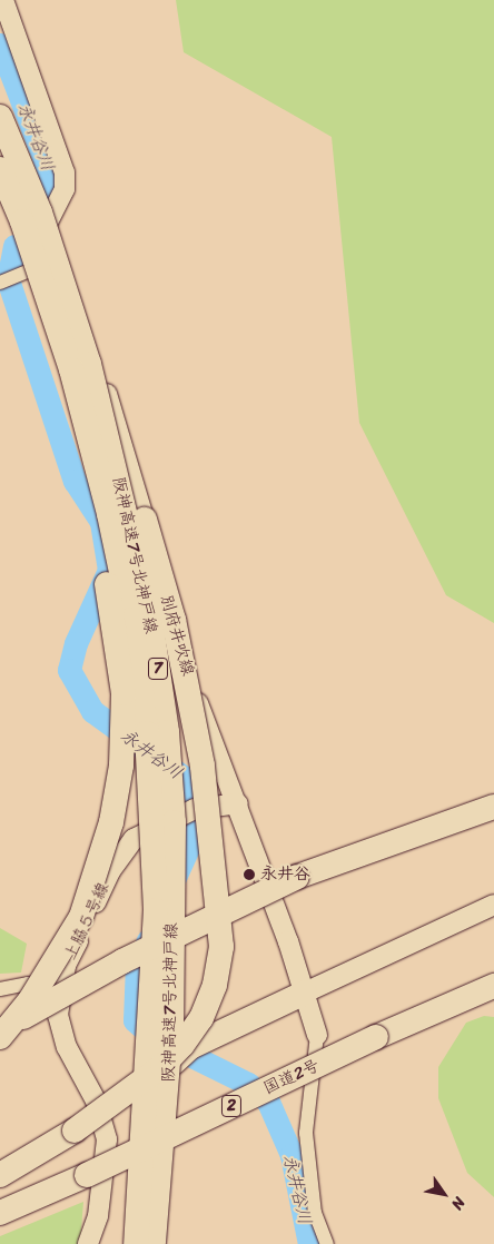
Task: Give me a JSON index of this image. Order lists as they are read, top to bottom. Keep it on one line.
{"streets":{"highway":["阪神高速7号北神戸線","7","国道2号","2"],"street":["別府井吹線","上脇５号線"]},"crossings":[["別府井吹線","上脇５号線"]],"water":["永井谷川"],"places":["永井谷"],"north":"bottom right"}
